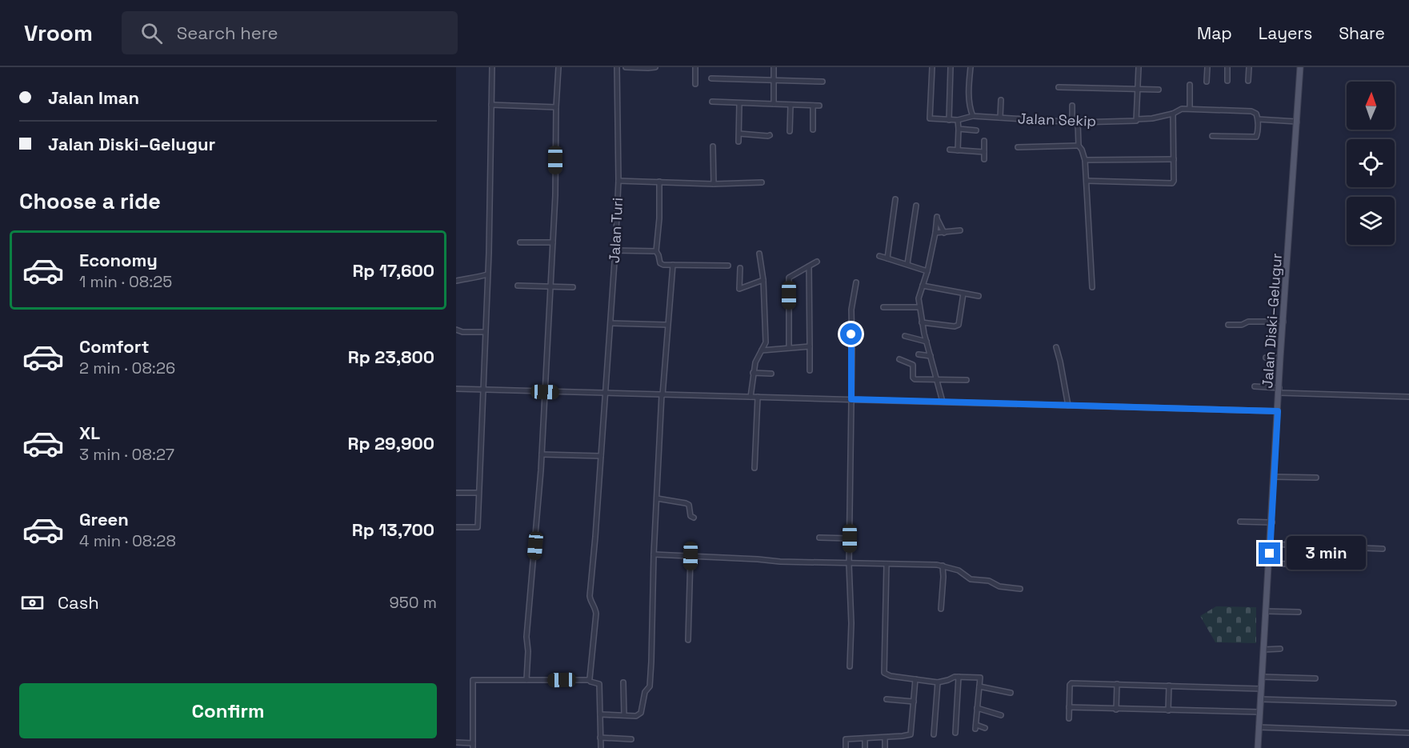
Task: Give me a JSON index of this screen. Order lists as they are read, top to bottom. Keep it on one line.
{"streets":{"main road":["Jalan Diski–Gelugur"],"street":["Jalan Sekip","Jalan Turi"]},"north":"top","page":{"header":"Vroom","search":"Search here","nav":["Map","Layers","Share"],"banner":["Jalan Iman","Jalan Diski–Gelugur"],"heading":"Choose a ride","list":[{"name":"Economy","note":"1 min · 08:25","value":"Rp 17,600"},{"name":"Comfort","note":"2 min · 08:26","value":"Rp 23,800"},{"name":"XL","note":"3 min · 08:27","value":"Rp 29,900"},{"name":"Green","note":"4 min · 08:28","value":"Rp 13,700"}],"bubble":"3 min","pay":["Cash","950 m"],"buttons":"Confirm"}}
